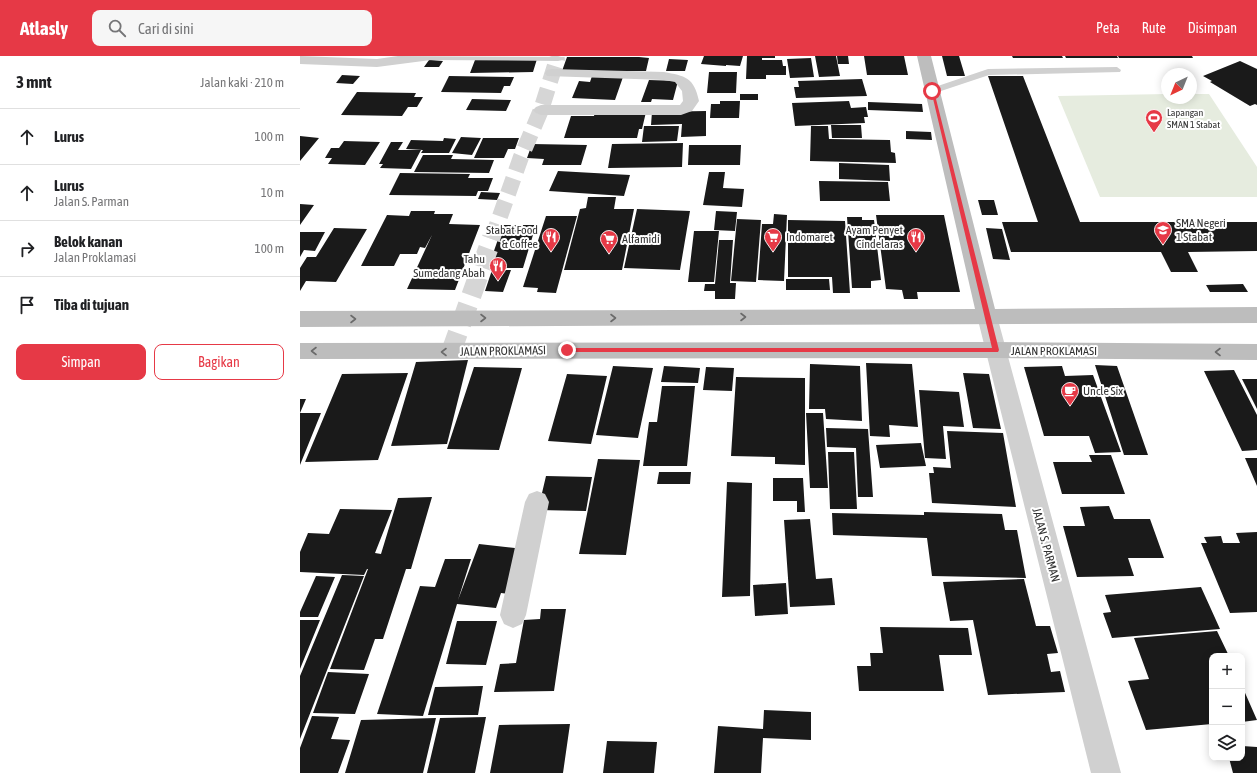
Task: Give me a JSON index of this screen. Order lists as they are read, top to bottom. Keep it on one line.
{"streets":{"street":["JALAN PROKLAMASI","JALAN S. PARMAN"]},"crossings":[["JALAN PROKLAMASI","JALAN S. PARMAN"]],"places":{"sports":["Lapangan SMAN 1 Stabat"],"school or university":["SMA Negeri 1 Stabat"],"restaurant":["Stabat Food & Coffee","Ayam Penyet Cindelaras","Tahu Sumedang Abah"],"supermarket":["Indomaret","Alfamidi"],"cafe":["Uncle Six"]},"north":"bottom left","page":{"header":"Atlasly","search":"Cari di sini","nav":["Peta","Rute","Disimpan"],"heading":["3 mnt","Jalan kaki · 210 m"],"list":[["Lurus","100 m"],["Lurus","Jalan S. Parman","10 m"],["Belok kanan","Jalan Proklamasi","100 m"],"Tiba di tujuan"],"buttons":["Simpan","Bagikan"],"map_buttons":["+","−"]}}
